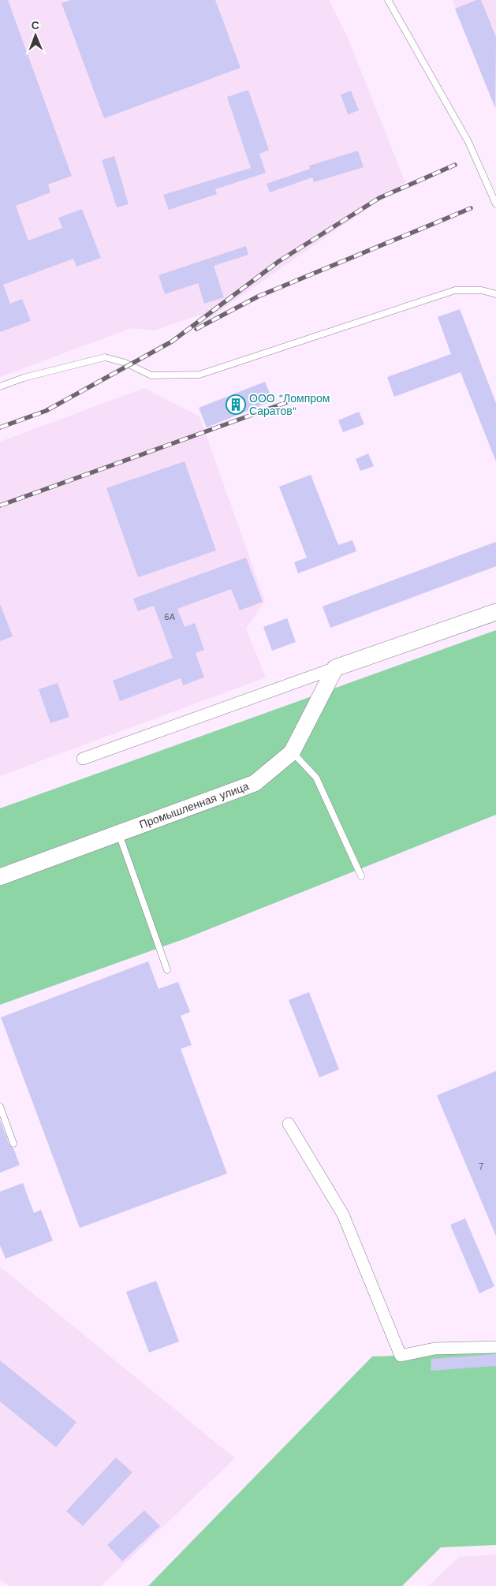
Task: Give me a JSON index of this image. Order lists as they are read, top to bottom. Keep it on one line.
{"streets":{"street":["Промышленная улица"]},"places":{"building":["ООО \"Ломпром Саратов\""]},"house_numbers":["6А","7"],"north":"top"}
